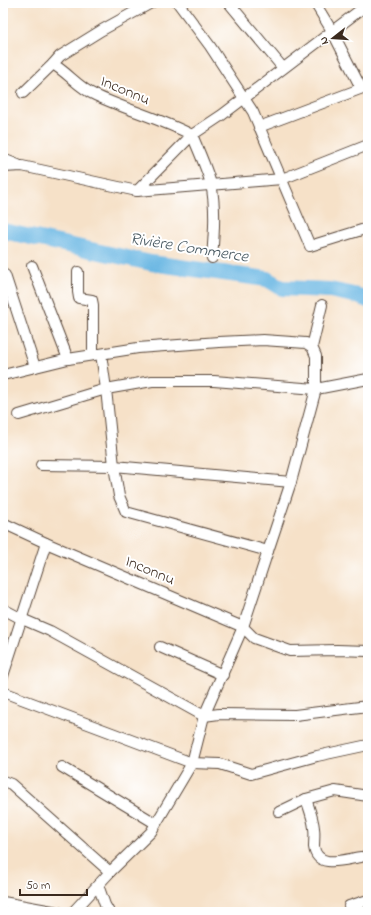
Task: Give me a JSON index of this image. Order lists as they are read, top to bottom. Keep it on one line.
{"streets":{"street":["Inconnu"]},"water":["Rivière Commerce"],"scale_bar":"50 m","north":"left"}
